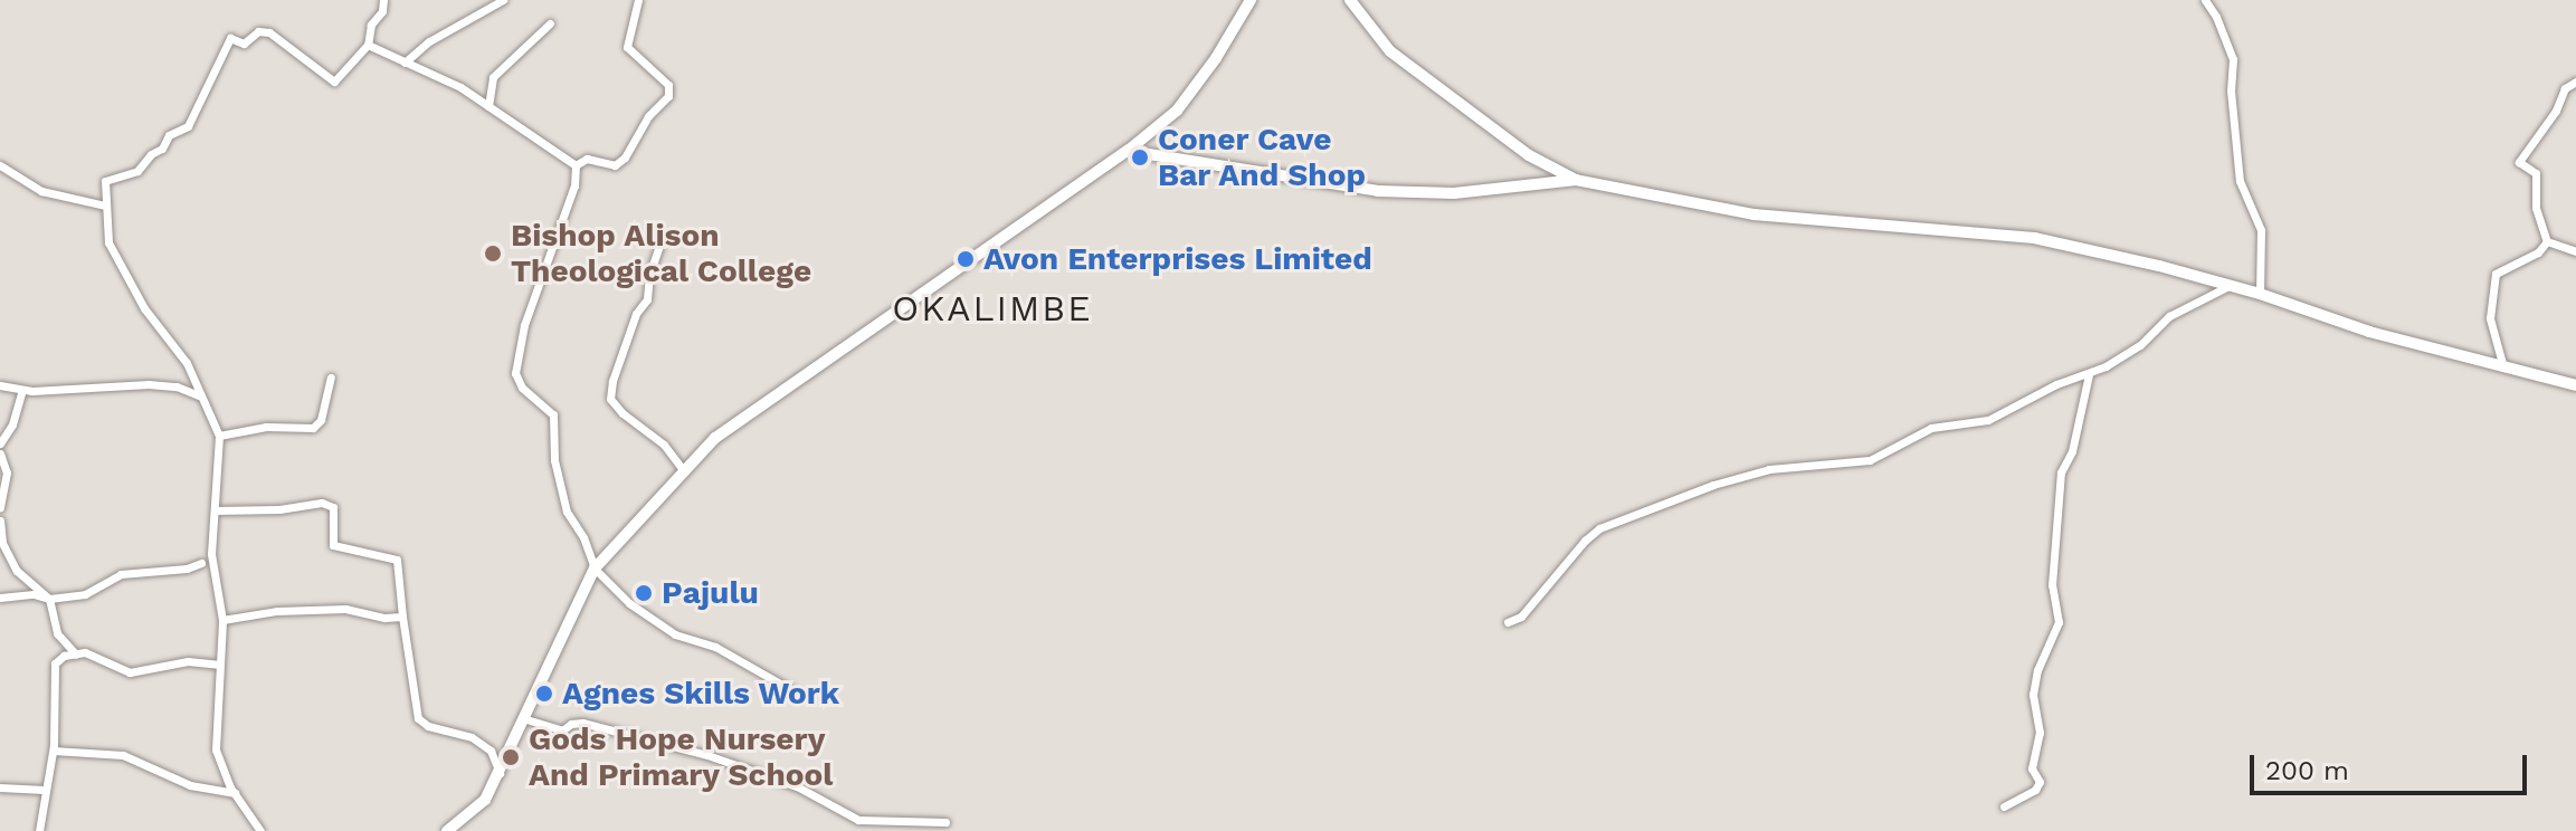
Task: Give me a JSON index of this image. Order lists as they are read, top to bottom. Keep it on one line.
{"districts":["OKALIMBE"],"places":["Coner Cave Bar And Shop","Bishop Alison Theological College","Avon Enterprises Limited","Pajulu","Agnes Skills Work","Gods Hope Nursery And Primary School"],"scale_bar":"200 m"}
